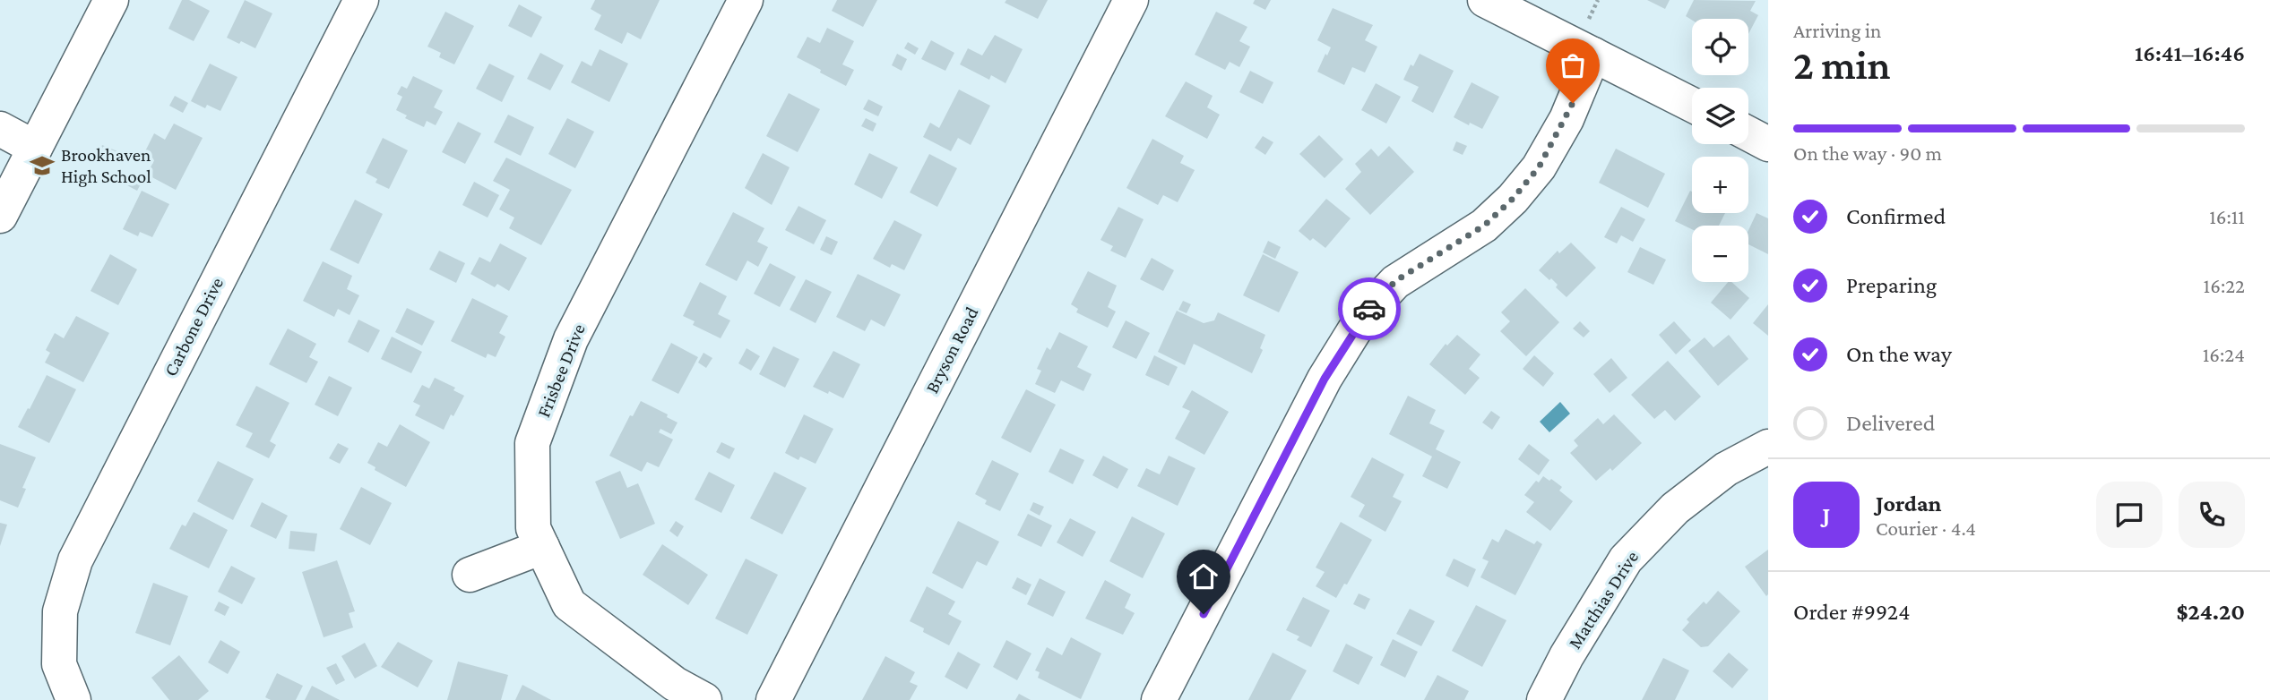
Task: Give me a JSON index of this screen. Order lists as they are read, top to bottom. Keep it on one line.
{"streets":{"street":["Carbone Drive","Bryson Road","Frisbee Drive","Matthias Drive"]},"places":{"school or university":["Brookhaven High School"]},"page":{"heading":["2 min","Arriving in","16:41–16:46"],"panel":["Jordan","Courier · 4.4","Order #9924","$24.20"],"map_buttons":["+","−"],"bar":"On the way · 90 m","list":[["Confirmed","16:11"],["Preparing","16:22"],["On the way","16:24"],"Delivered"],"round":"J"}}
